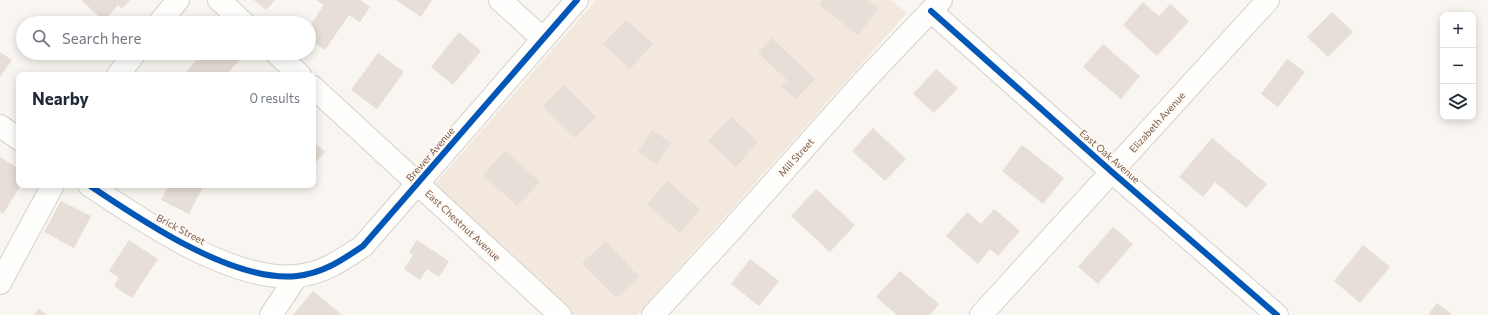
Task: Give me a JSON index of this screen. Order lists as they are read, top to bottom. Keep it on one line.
{"streets":{"street":["Elizabeth Avenue","Brewer Avenue","East Oak Avenue","Mill Street","East Chestnut Avenue","Brick Street"]},"crossings":[["Elizabeth Avenue","East Oak Avenue"],["Brewer Avenue","East Chestnut Avenue"],["Brewer Avenue","Brick Street"],["East Oak Avenue","Mill Street"]],"page":{"map_buttons":["+","−"],"search":"Search here","heading":["Nearby","0 results"]}}
